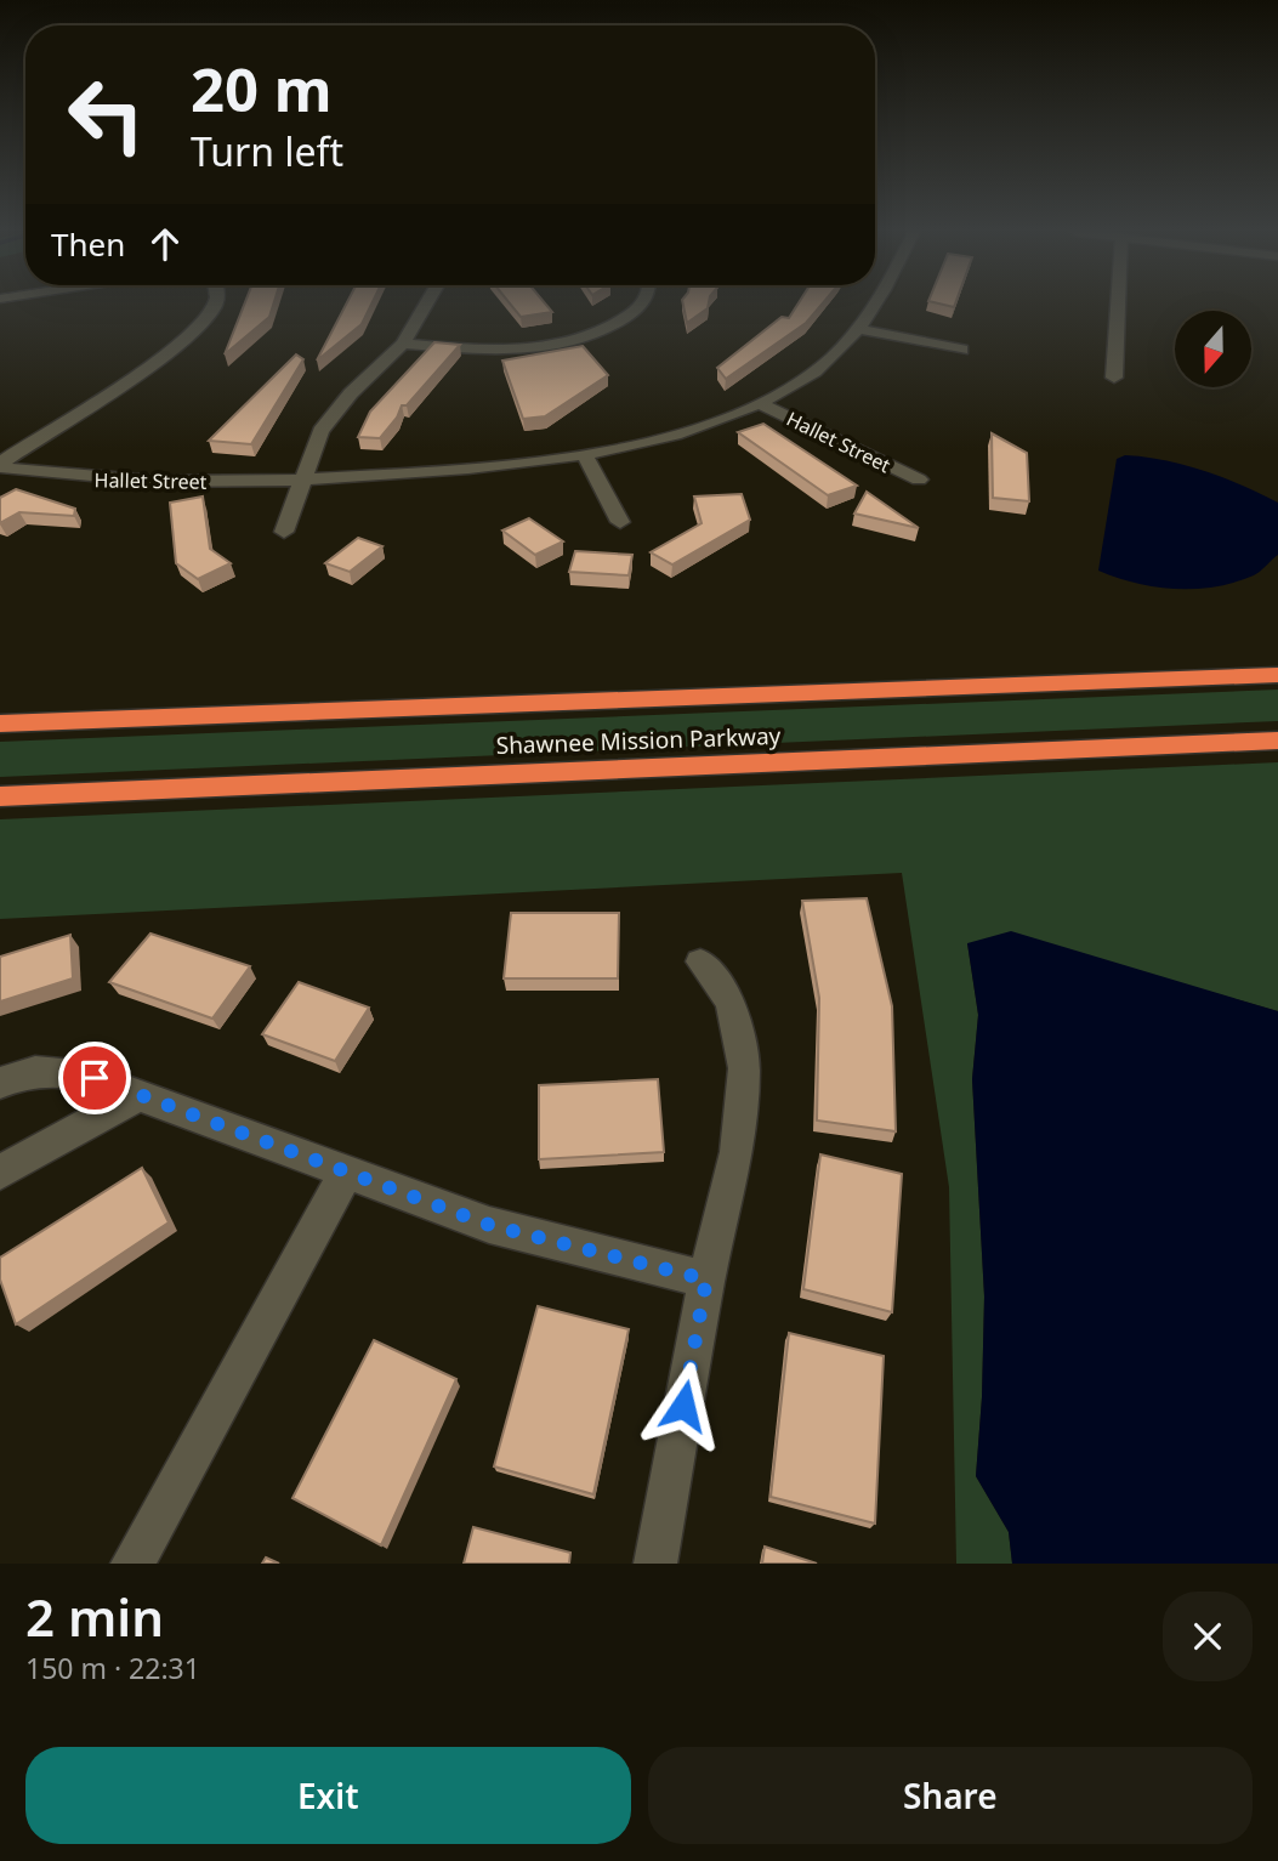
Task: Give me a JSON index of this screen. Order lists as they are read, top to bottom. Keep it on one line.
{"streets":{"highway":["Shawnee Mission Parkway"],"street":["Hallet Street"]},"north":"bottom","page":{"turn":["20 m","Turn left"],"then":"Then","heading":["2 min","150 m · 22:31"],"buttons":["Exit","Share"]}}
